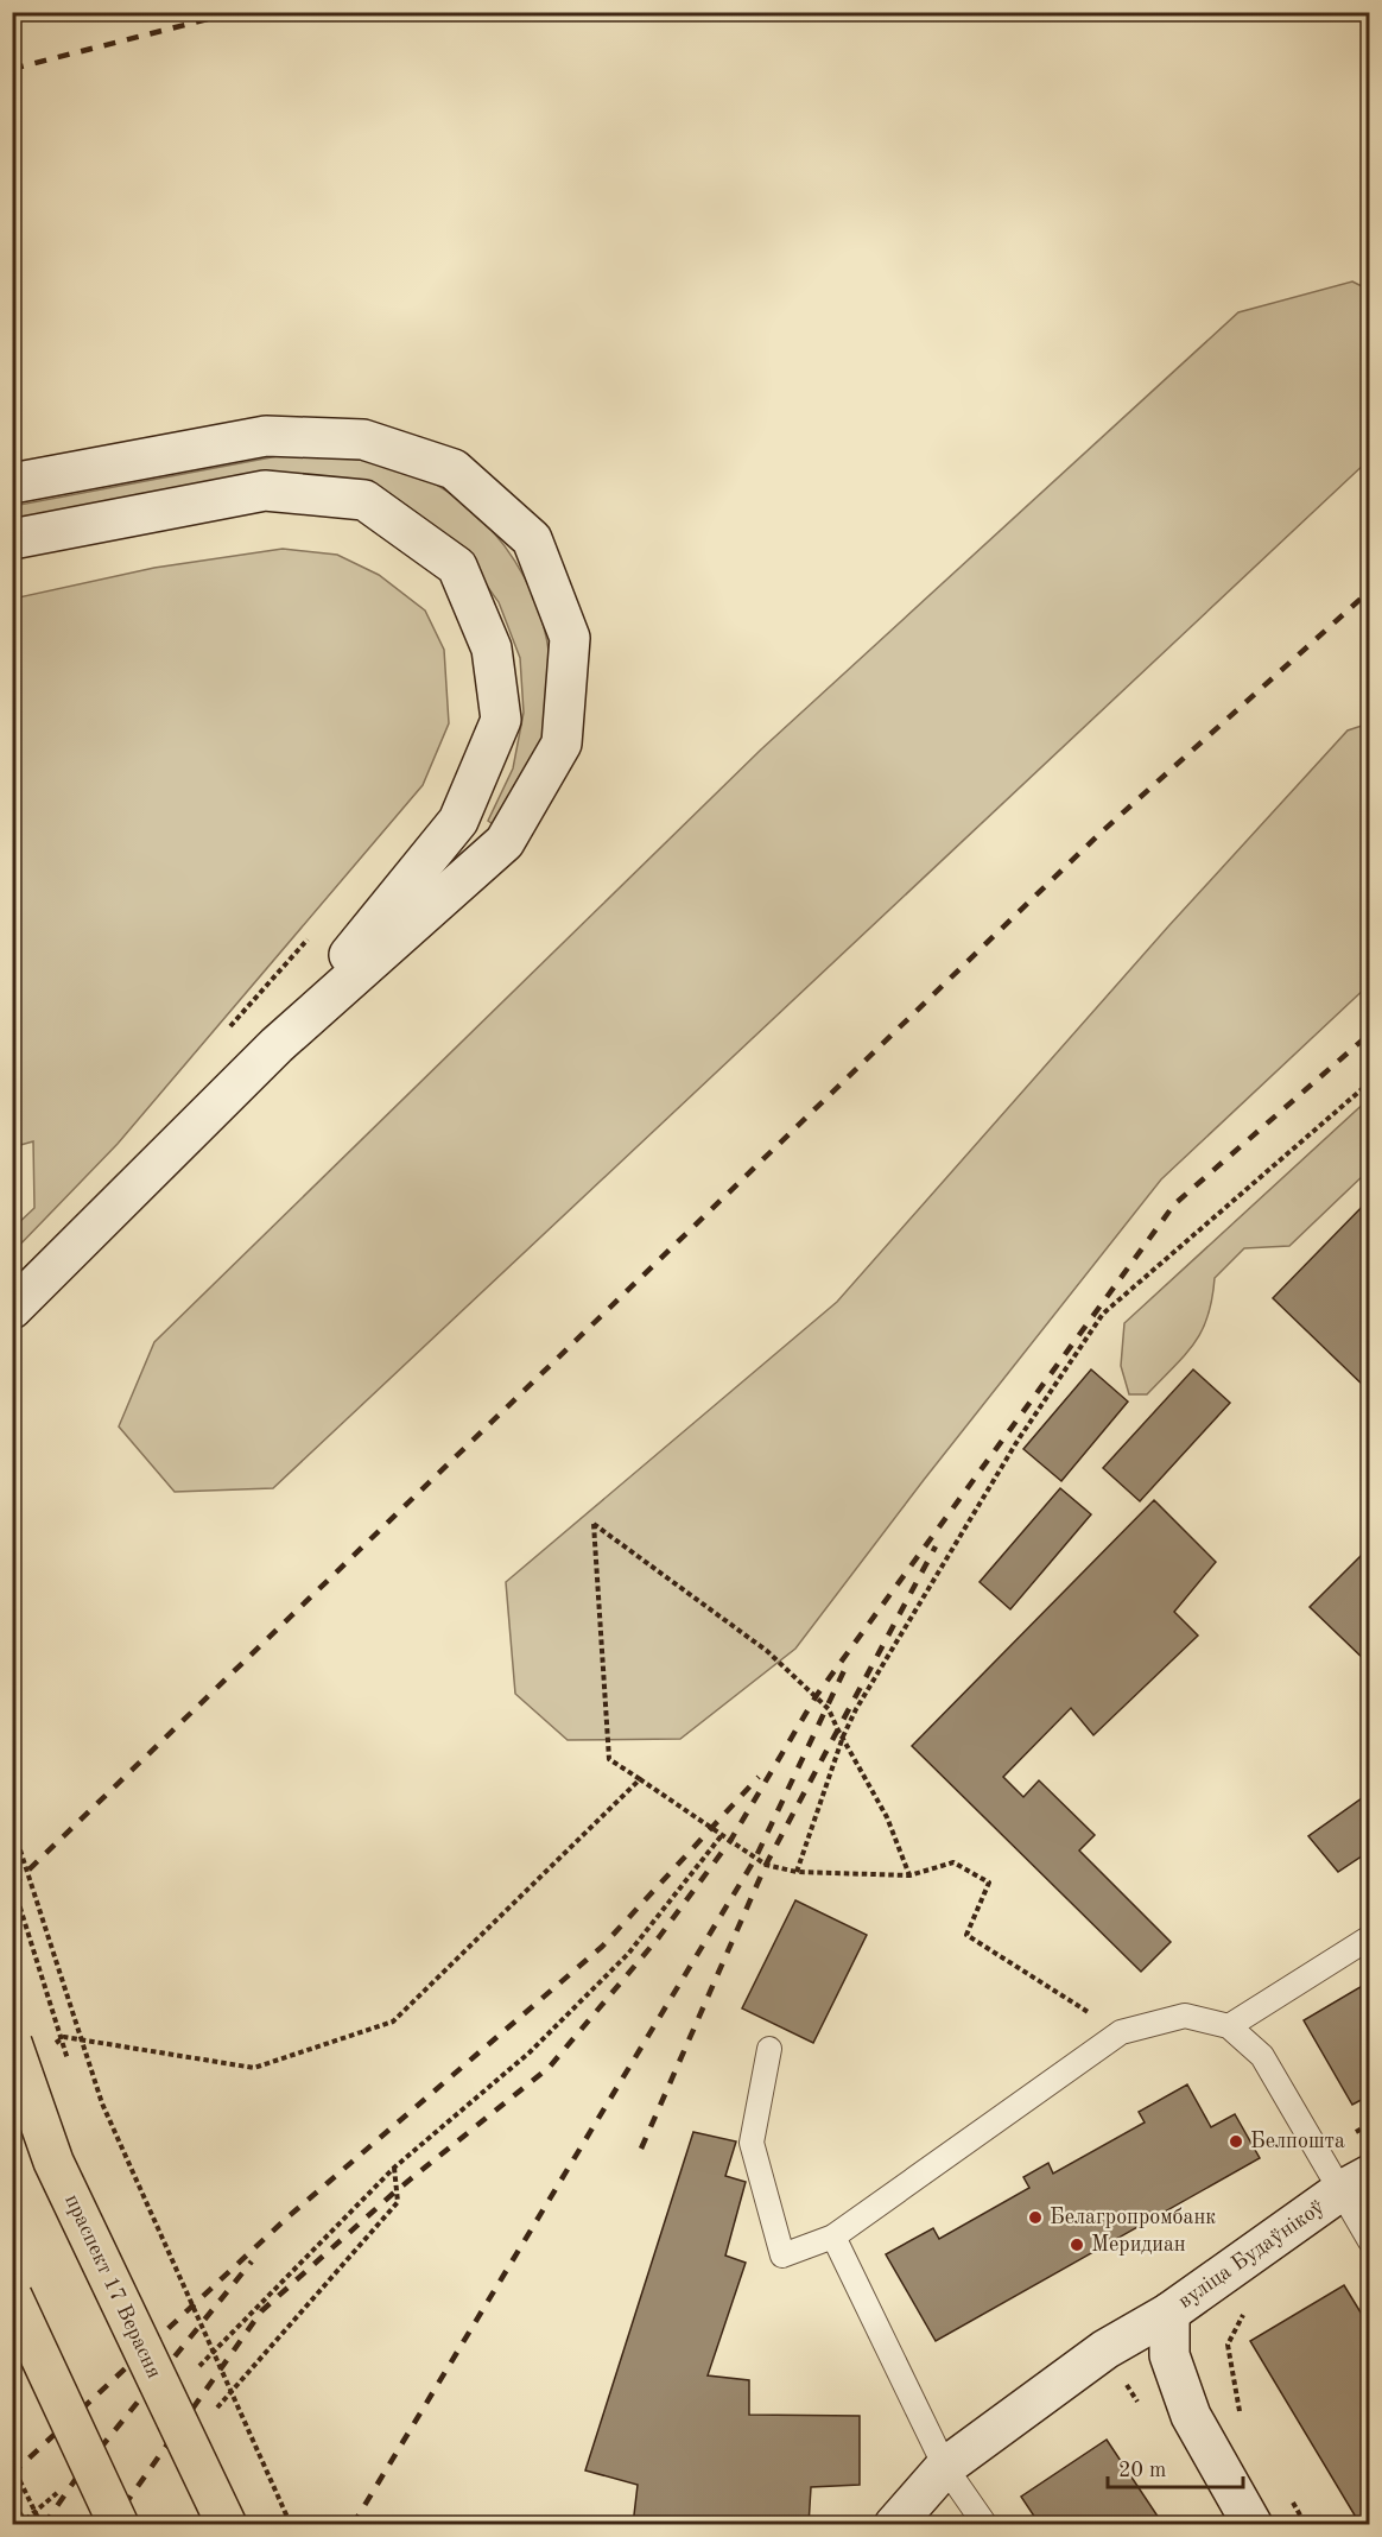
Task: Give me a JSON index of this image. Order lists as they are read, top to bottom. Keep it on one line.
{"streets":{"main road":["вуліца Будаўнікоў","праспект 17 Верасня"]},"places":["Белпошта","Белагропромбанк","Меридиан"],"scale_bar":"20 m"}
